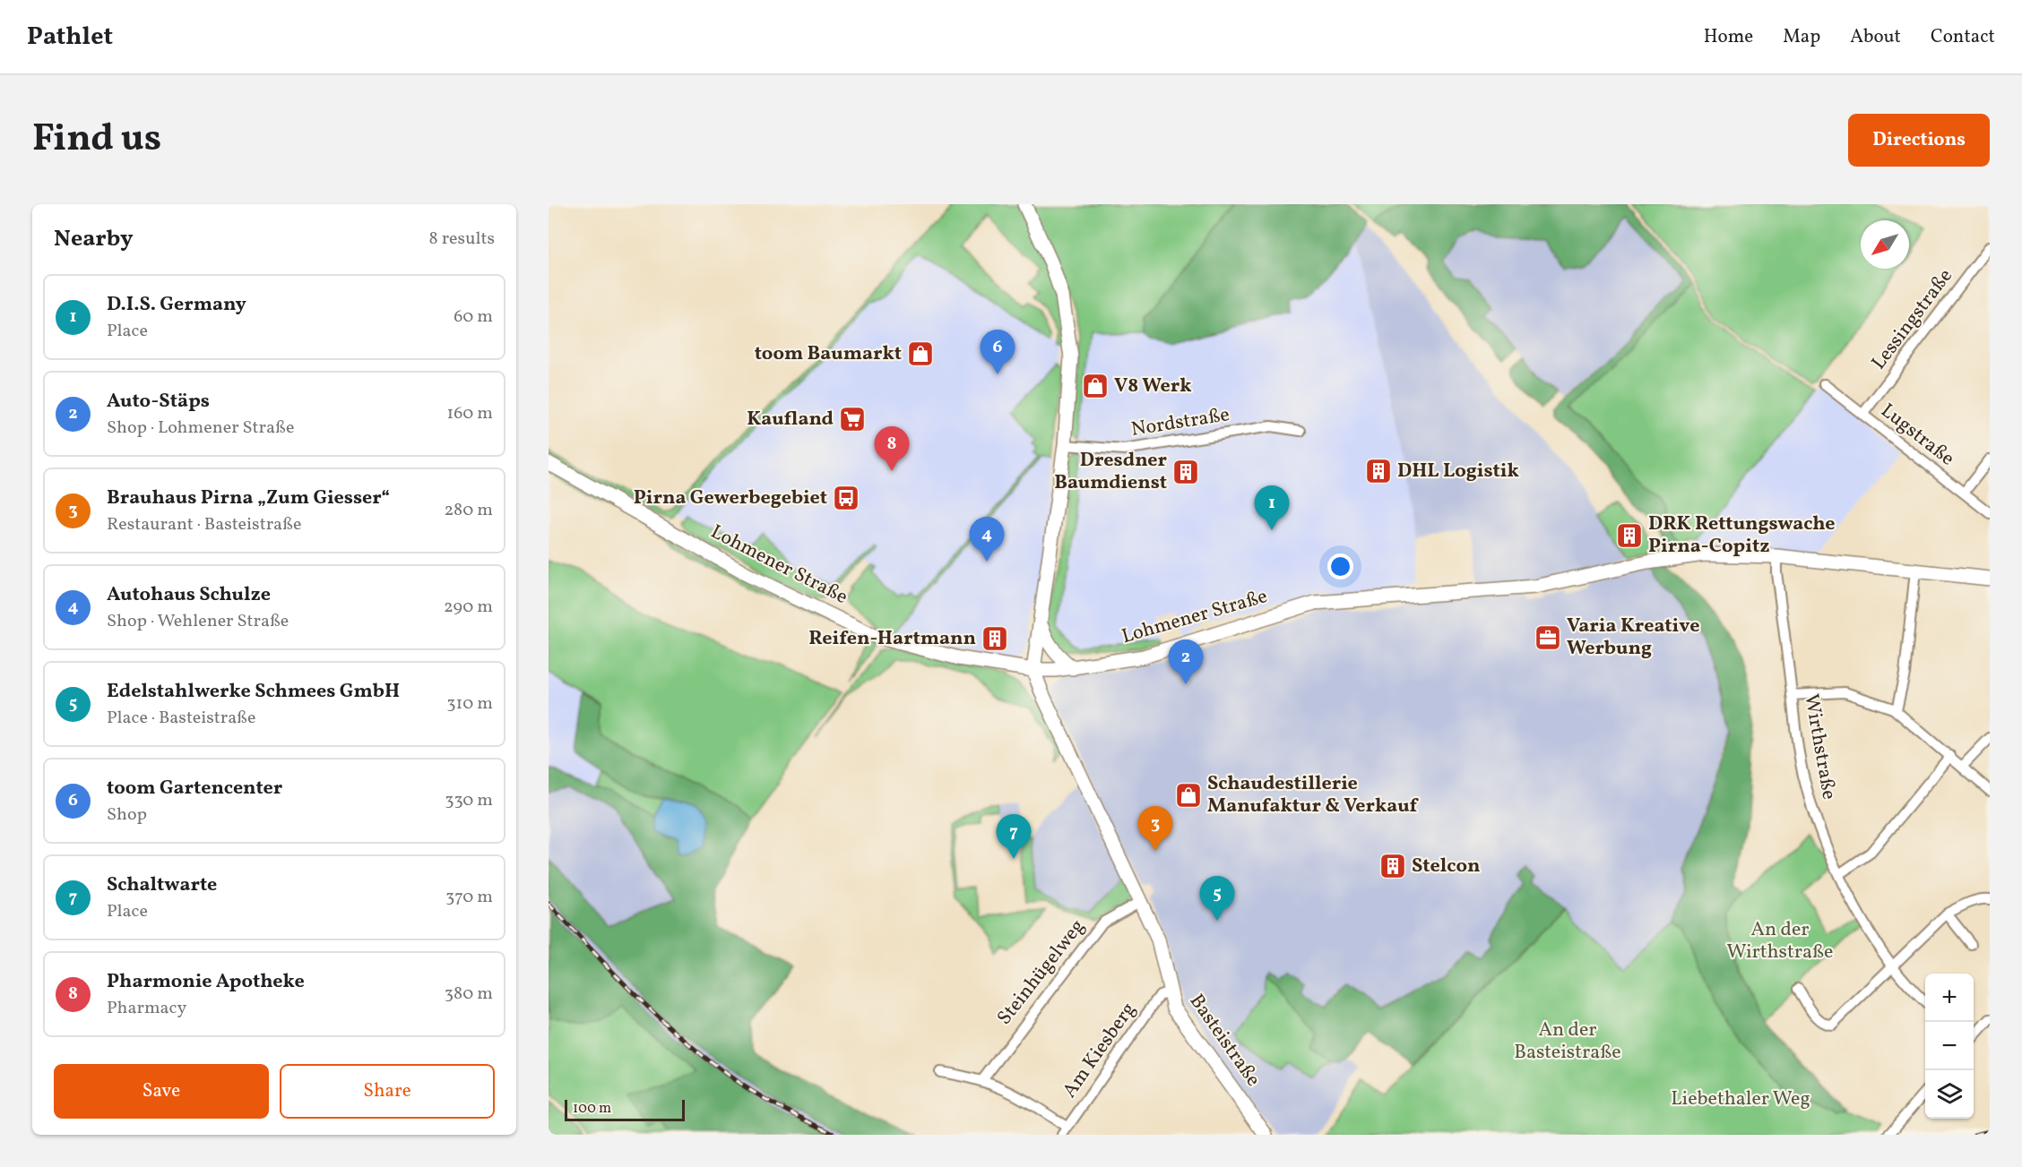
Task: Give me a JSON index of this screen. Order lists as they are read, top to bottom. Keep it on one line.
{"streets":{"main road":["Lohmener Straße","Basteistraße"],"street":["Lessingstraße","Nordstraße","Lugstraße","Wirthstraße","Steinhügelweg","Am Kiesberg"]},"crossings":[["Lessingstraße","Lugstraße"],["Lohmener Straße","Wirthstraße"],["Lohmener Straße","Basteistraße"],["Steinhügelweg","Basteistraße"],["Basteistraße","Am Kiesberg"]],"parks":["An der Wirthstraße","An der Basteistraße","Liebethaler Weg"],"places":{"shop":["toom Baumarkt","V8 Werk","Schaudestillerie Manufaktur & Verkauf"],"supermarket":["Kaufland"],"building":["DHL Logistik","Dresdner Baumdienst","DRK Rettungswache Pirna-Copitz","Reifen-Hartmann","Stelcon"],"bus stop":["Pirna Gewerbegebiet"],"office":["Varia Kreative Werbung"]},"scale_bar":"100 m","north":"bottom left","page":{"header":"Pathlet","nav":["Home","Map","About","Contact"],"title":"Find us","buttons":["Directions",["Save","Share"]],"heading":["Nearby","8 results"],"list":[{"mark":"1","name":"D.I.S. Germany","note":"Place","value":"60 m"},{"mark":"2","name":"Auto-Stäps","note":"Shop · Lohmener Straße","value":"160 m"},{"mark":"3","name":"Brauhaus Pirna „Zum Giesser“","note":"Restaurant · Basteistraße","value":"280 m"},{"mark":"4","name":"Autohaus Schulze","note":"Shop · Wehlener Straße","value":"290 m"},{"mark":"5","name":"Edelstahlwerke Schmees GmbH","note":"Place · Basteistraße","value":"310 m"},{"mark":"6","name":"toom Gartencenter","note":"Shop","value":"330 m"},{"mark":"7","name":"Schaltwarte","note":"Place","value":"370 m"},{"mark":"8","name":"Pharmonie Apotheke","note":"Pharmacy","value":"380 m"}],"pins":["6","8","1","4","2","3","7","5"],"map_buttons":["+","−"],"scale":"100 m"}}
